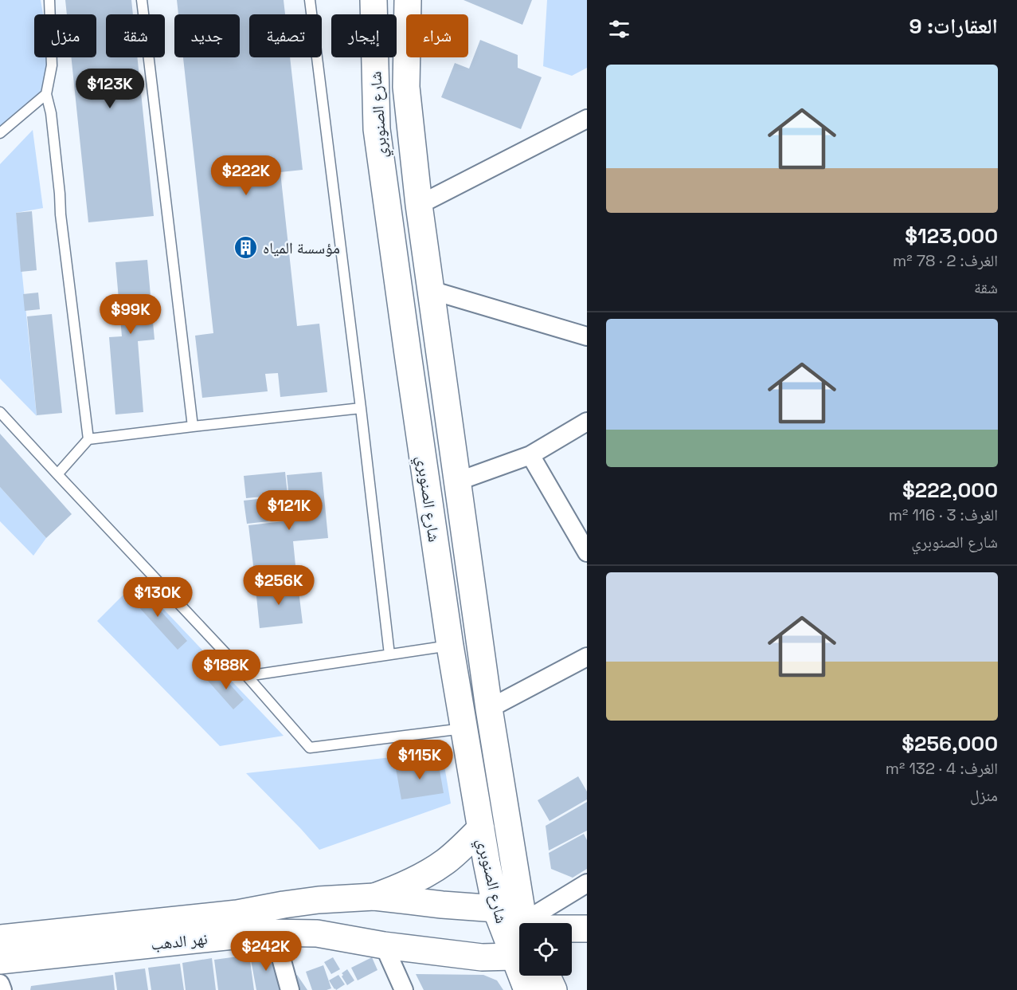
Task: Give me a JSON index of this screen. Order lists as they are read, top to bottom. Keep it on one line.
{"streets":{"main road":["شارع الصنوبري","نهر الدهب"]},"crossings":[["شارع الصنوبري","نهر الدهب"]],"places":{"building":["مؤسسة المياه"]},"page":{"heading":"العقارات: 9","chip":["شراء","إيجار","تصفية","جديد","شقة","منزل"],"list":[{"name":"$123,000","note":"الغرف: 2 · 78 m² · شقة"},{"name":"$222,000","note":"الغرف: 3 · 116 m² · شارع الصنوبري"},{"name":"$256,000","note":"الغرف: 4 · 132 m² · منزل"}],"price":["$123K","$222K","$99K","$121K","$256K","$130K","$188K","$115K","$242K"]}}
